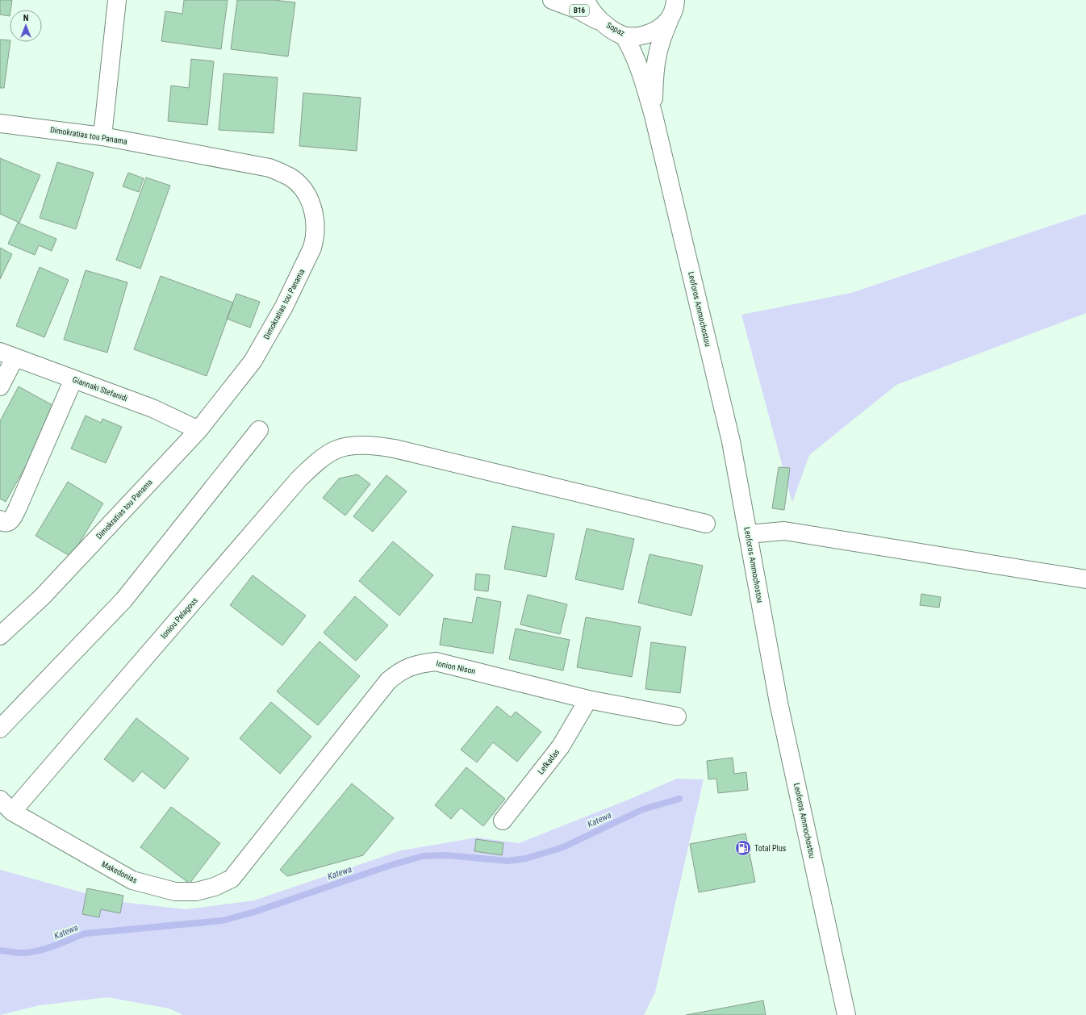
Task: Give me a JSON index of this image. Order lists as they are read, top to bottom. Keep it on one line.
{"streets":{"street":["B16","Sopaz","Dimokratias tou Panama","Leoforos Ammochostou","Giannaki Stefanidi","Ioniou Pelagous","Ionion Nison","Lefkadas","Makedonias"]},"crossings":[["B16","Sopaz"],["Sopaz","Leoforos Ammochostou"],["Dimokratias tou Panama","Giannaki Stefanidi"],["Ioniou Pelagous","Makedonias"],["Ionion Nison","Lefkadas"],["Ionion Nison","Makedonias"]],"water":["Katewa"],"places":{"fuel station":["Total Plus"]},"north":"top"}
